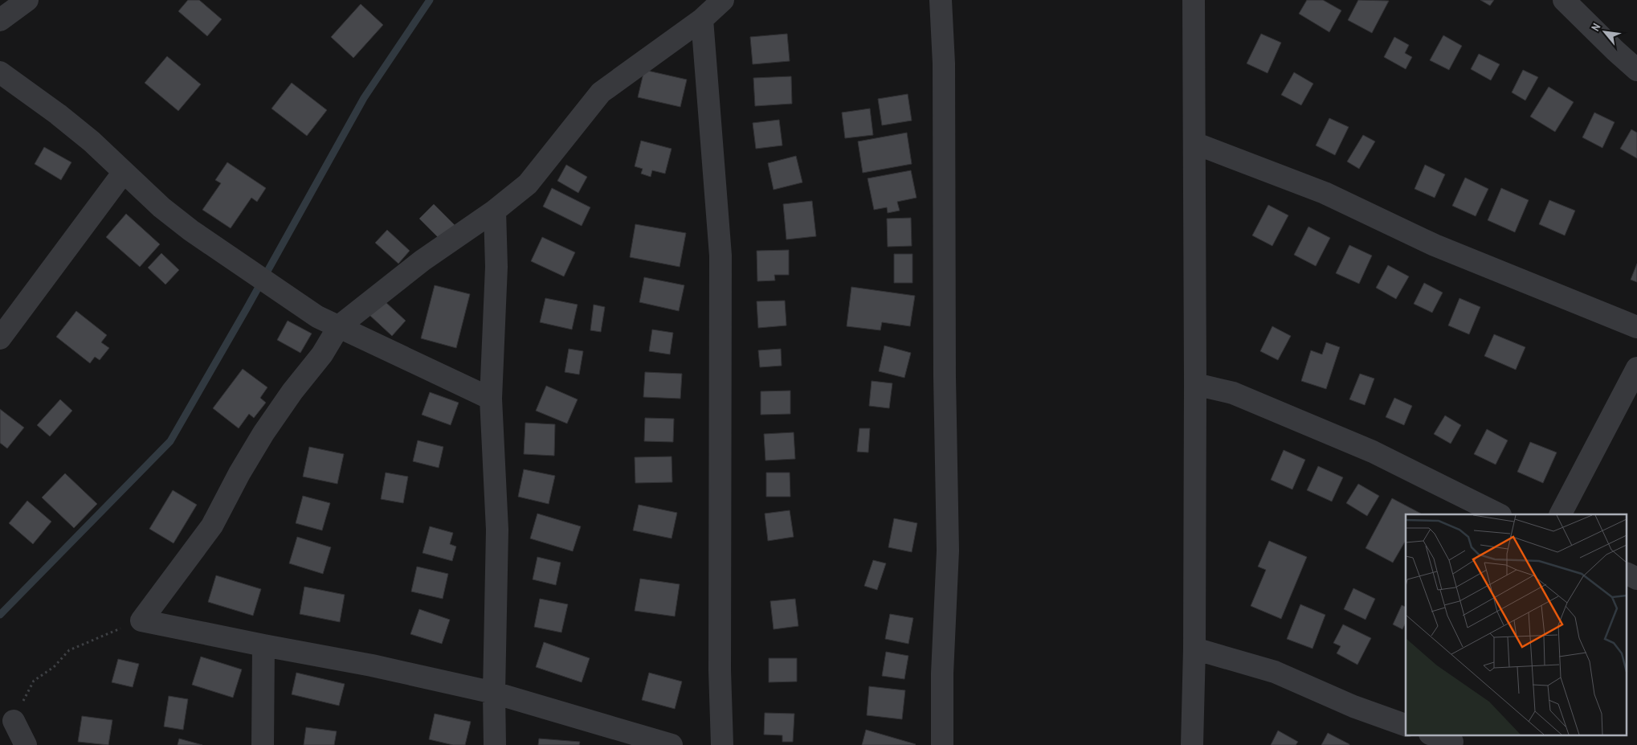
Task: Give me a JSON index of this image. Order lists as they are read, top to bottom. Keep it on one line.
{"north":"top left"}
